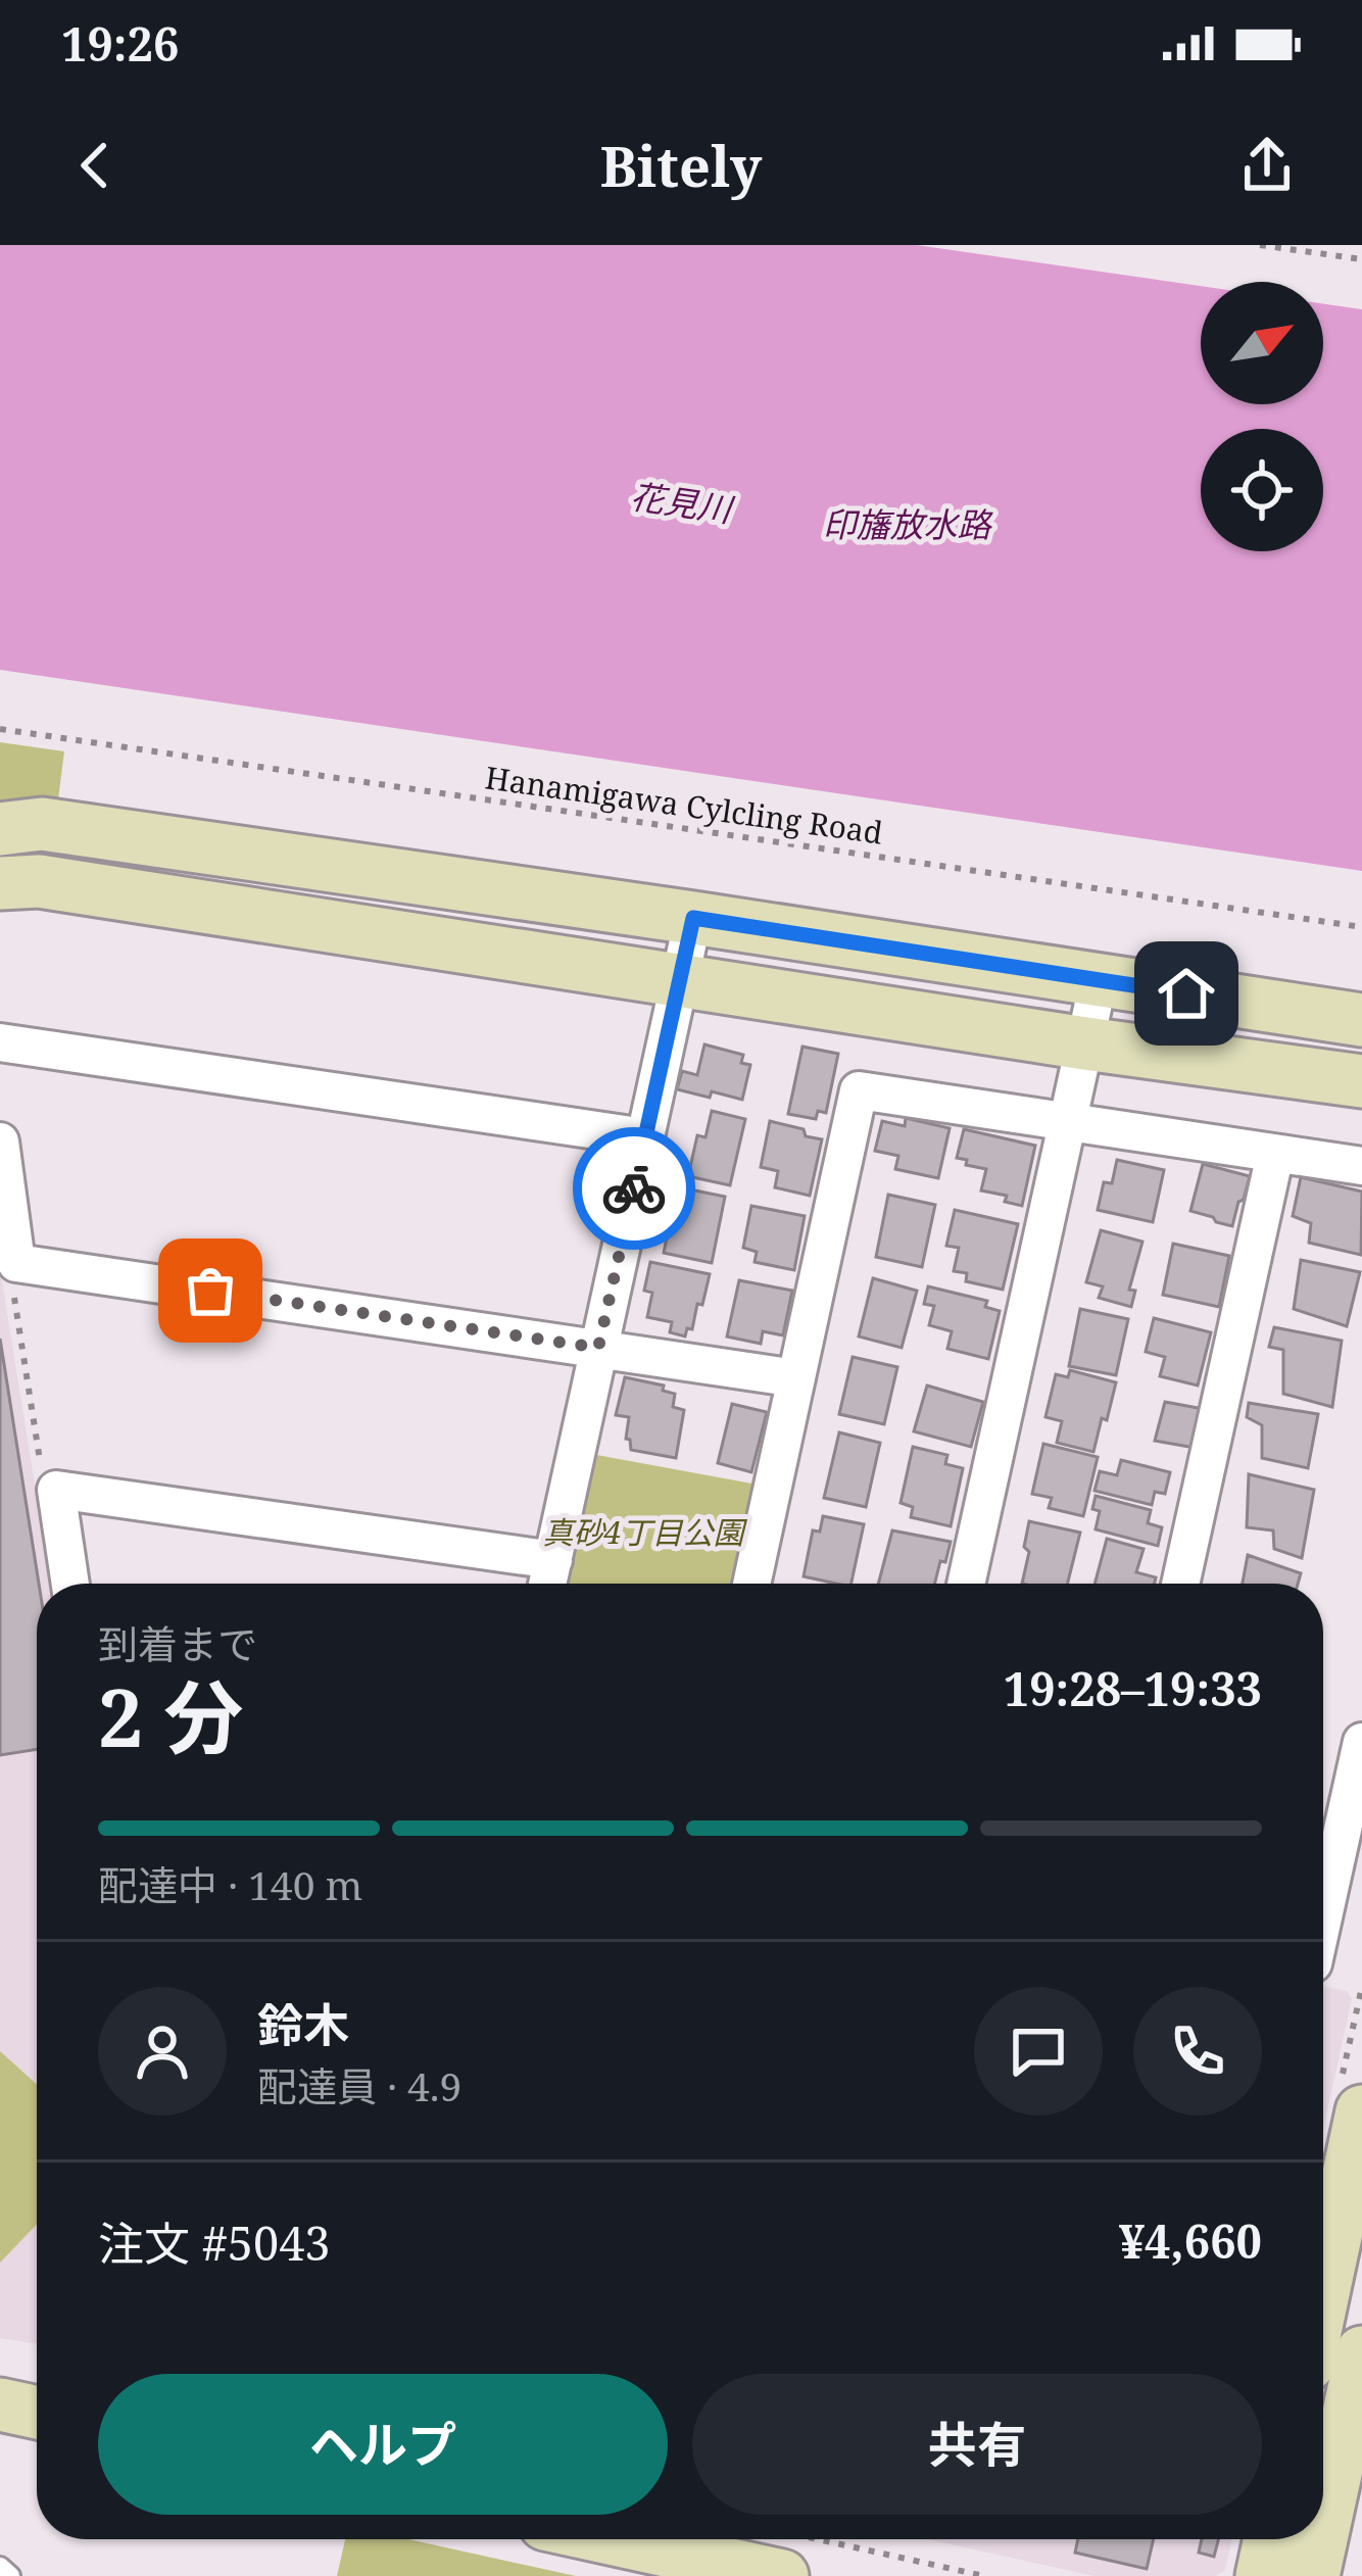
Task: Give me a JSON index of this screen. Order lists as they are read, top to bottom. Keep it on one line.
{"streets":{"path":["Hanamigawa Cylcling Road"]},"water":["花見川","印旛放水路"],"parks":["真砂4丁目公園"],"north":"top right","page":{"status":"19:26","header":"Bitely","heading":["2 分","到着まで","19:28–19:33"],"panel":["鈴木","配達員 · 4.9","注文 #5043","¥4,660"],"bar":"配達中 · 140 m","buttons":["ヘルプ","共有"]}}
